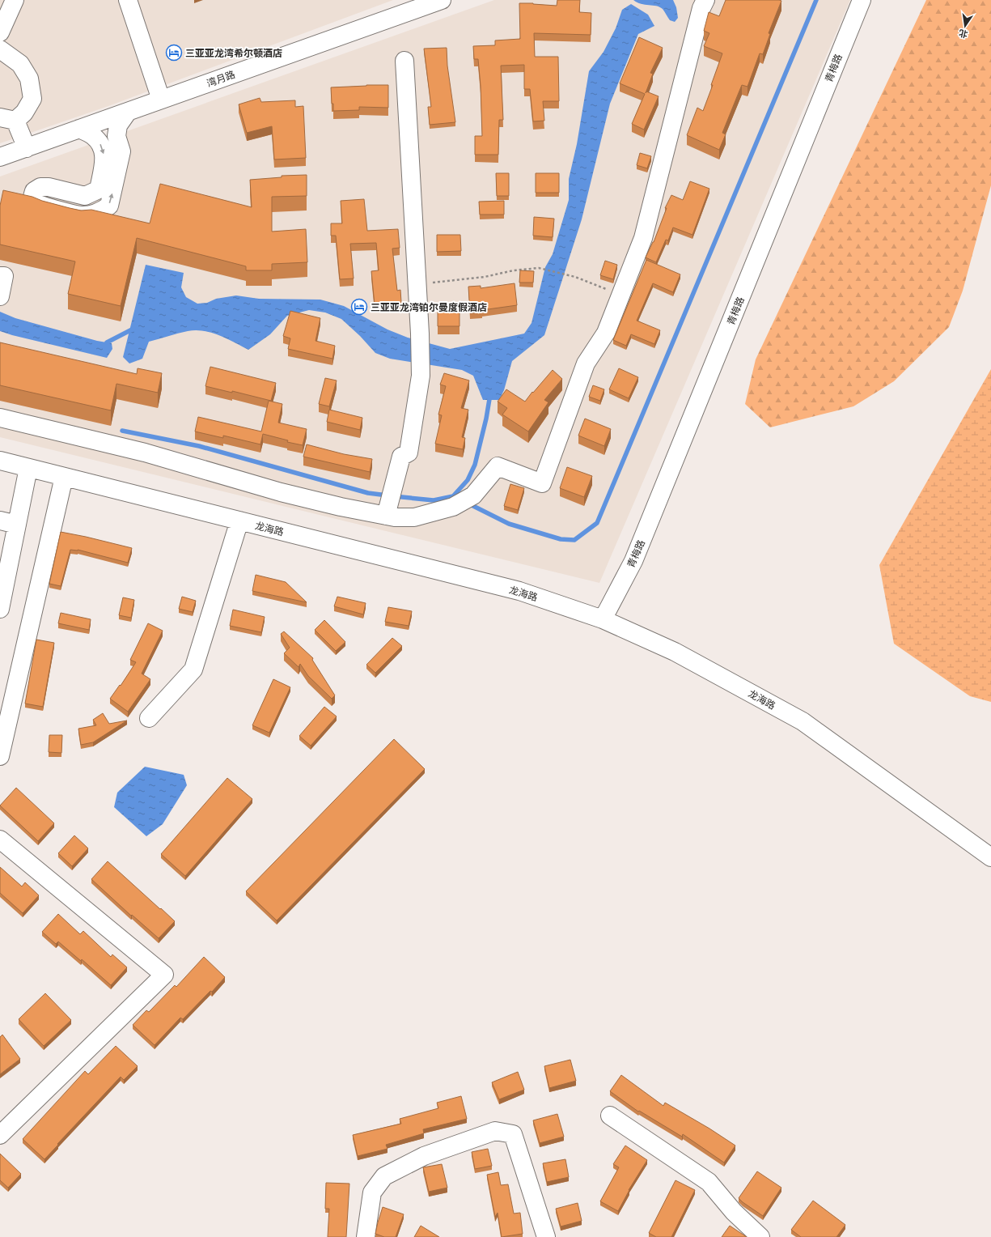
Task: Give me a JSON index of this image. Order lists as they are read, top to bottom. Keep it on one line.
{"streets":{"street":["青梅路","湾月路","龙海路"]},"crossings":[["青梅路","龙海路"]],"places":{"hotel":["三亚亚龙湾希尔顿酒店","三亚亚龙湾铂尔曼度假酒店"]},"north":"bottom"}
